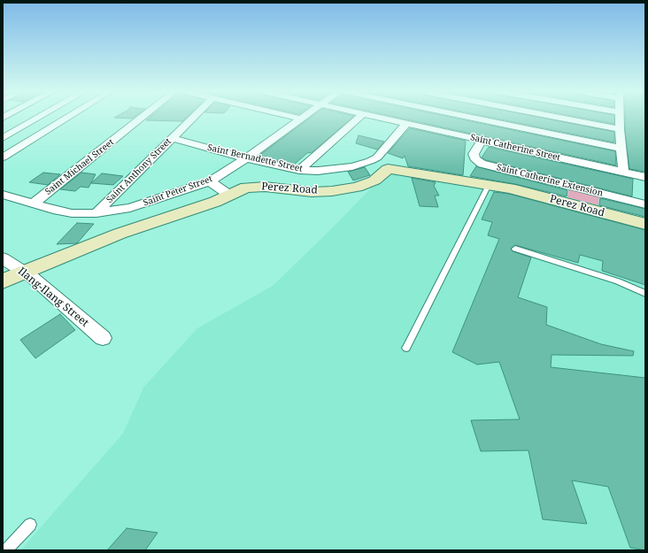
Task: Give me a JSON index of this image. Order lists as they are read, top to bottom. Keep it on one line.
{"streets":{"street":["Saint Catherine Street","Saint Bernadette Street","Saint Michael Street","Saint Anthony Street","Saint Catherine Extension","Perez Road","Saint Peter Street","Ilang-Ilang Street"]},"crossings":[["Saint Catherine Street","Saint Bernadette Street"],["Saint Catherine Street","Saint Catherine Extension"],["Saint Bernadette Street","Saint Anthony Street"],["Saint Bernadette Street","Saint Peter Street"],["Saint Michael Street","Saint Peter Street"],["Saint Anthony Street","Saint Peter Street"],["Perez Road","Ilang-Ilang Street"]]}
